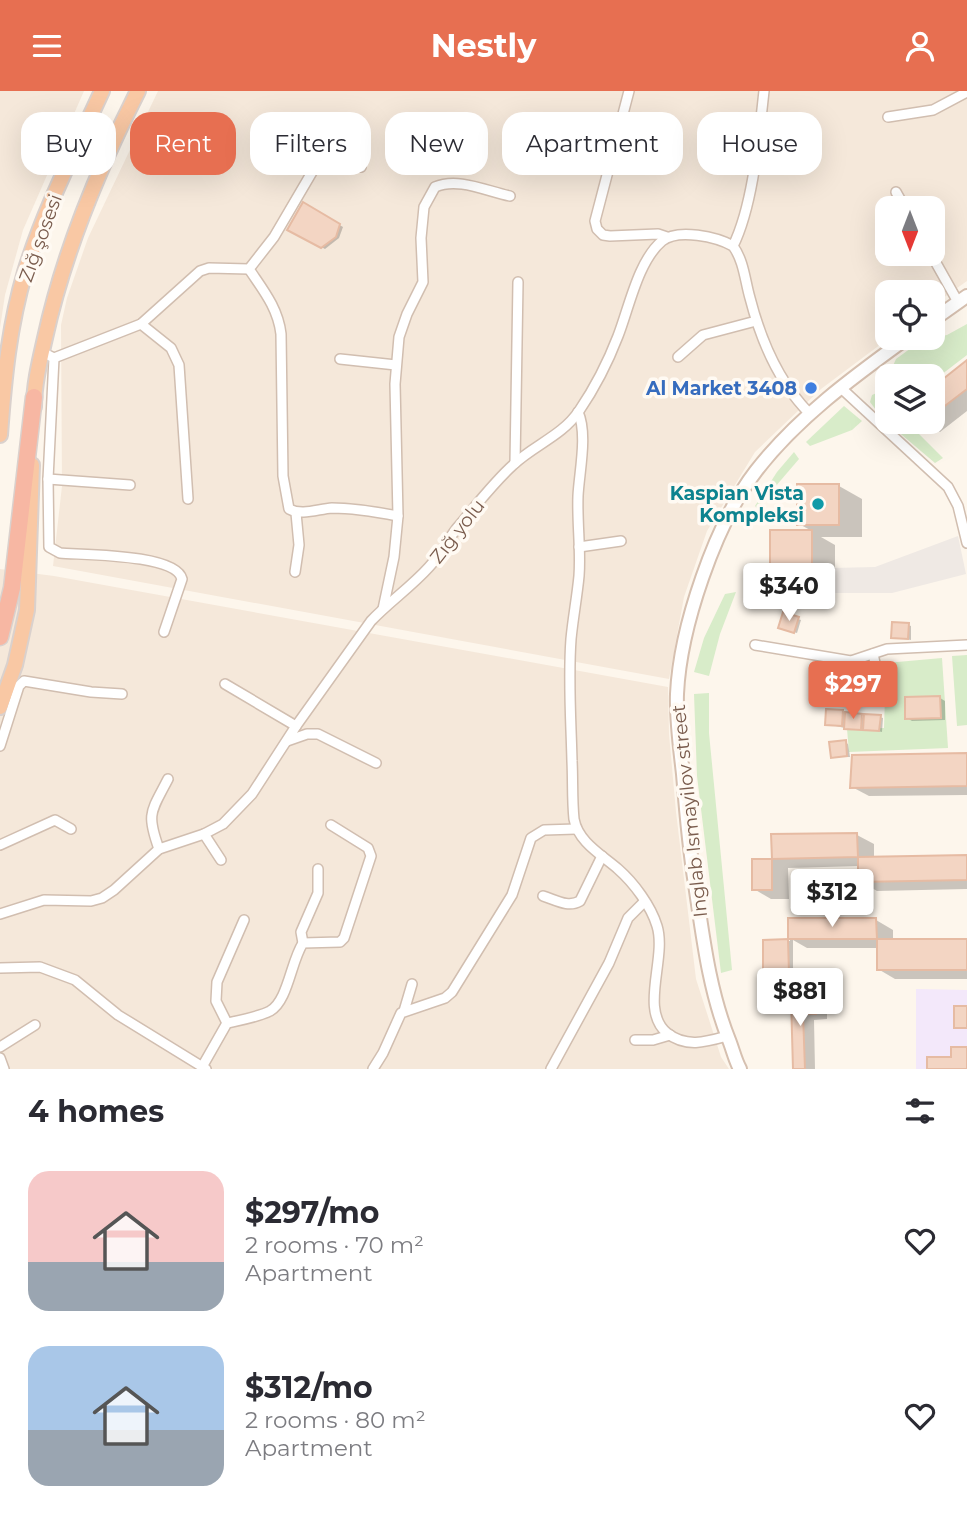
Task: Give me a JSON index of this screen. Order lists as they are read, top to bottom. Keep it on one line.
{"streets":{"highway":["Zığ şosesi"],"main road":["Inglab Ismayilov street"],"street":["Zığ yolu"]},"places":["Al Market 3408","Kaspian Vista Kompleksi"],"north":"bottom","page":{"header":"Nestly","chip":["Buy","Rent","Filters","New","Apartment","House"],"price":["$340","$297","$312","$881"],"heading":"4 homes","list":[{"name":"$297/mo","note":"2 rooms · 70 m² · Apartment"},{"name":"$312/mo","note":"2 rooms · 80 m² · Apartment"}]}}
